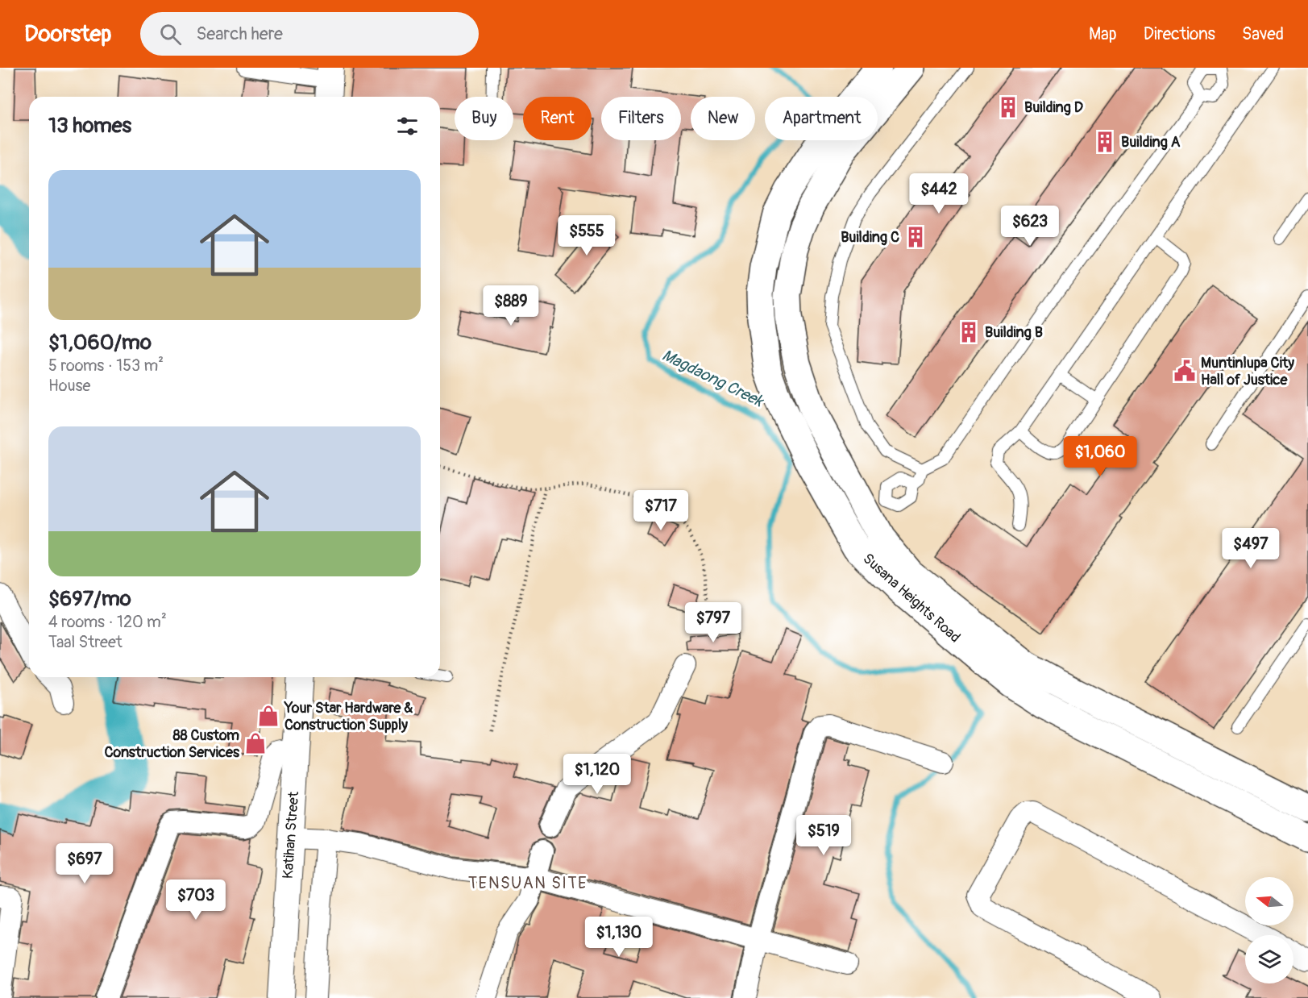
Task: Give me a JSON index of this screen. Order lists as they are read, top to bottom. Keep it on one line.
{"streets":{"main road":["Susana Heights Road"],"street":["Katihan Street"]},"districts":["TENSUAN SITE"],"water":["Magdaong Creek"],"places":{"building":["Building D","Building A","Building C","Building B"],"public building":["Muntinlupa City Hall of Justice"],"shop":["Your Star Hardware & Construction Supply","88 Custom Construction Services"]},"north":"left","page":{"header":"Doorstep","search":"Search here","nav":["Map","Directions","Saved"],"chip":["Buy","Rent","Filters","New","Apartment"],"heading":"13 homes","list":[{"name":"$1,060/mo","note":"5 rooms · 153 m² · House"},{"name":"$697/mo","note":"4 rooms · 120 m² · Taal Street"}],"price":["$442","$623","$555","$889","$1,060","$717","$497","$797","$1,120","$519","$697","$703","$1,130"]}}
